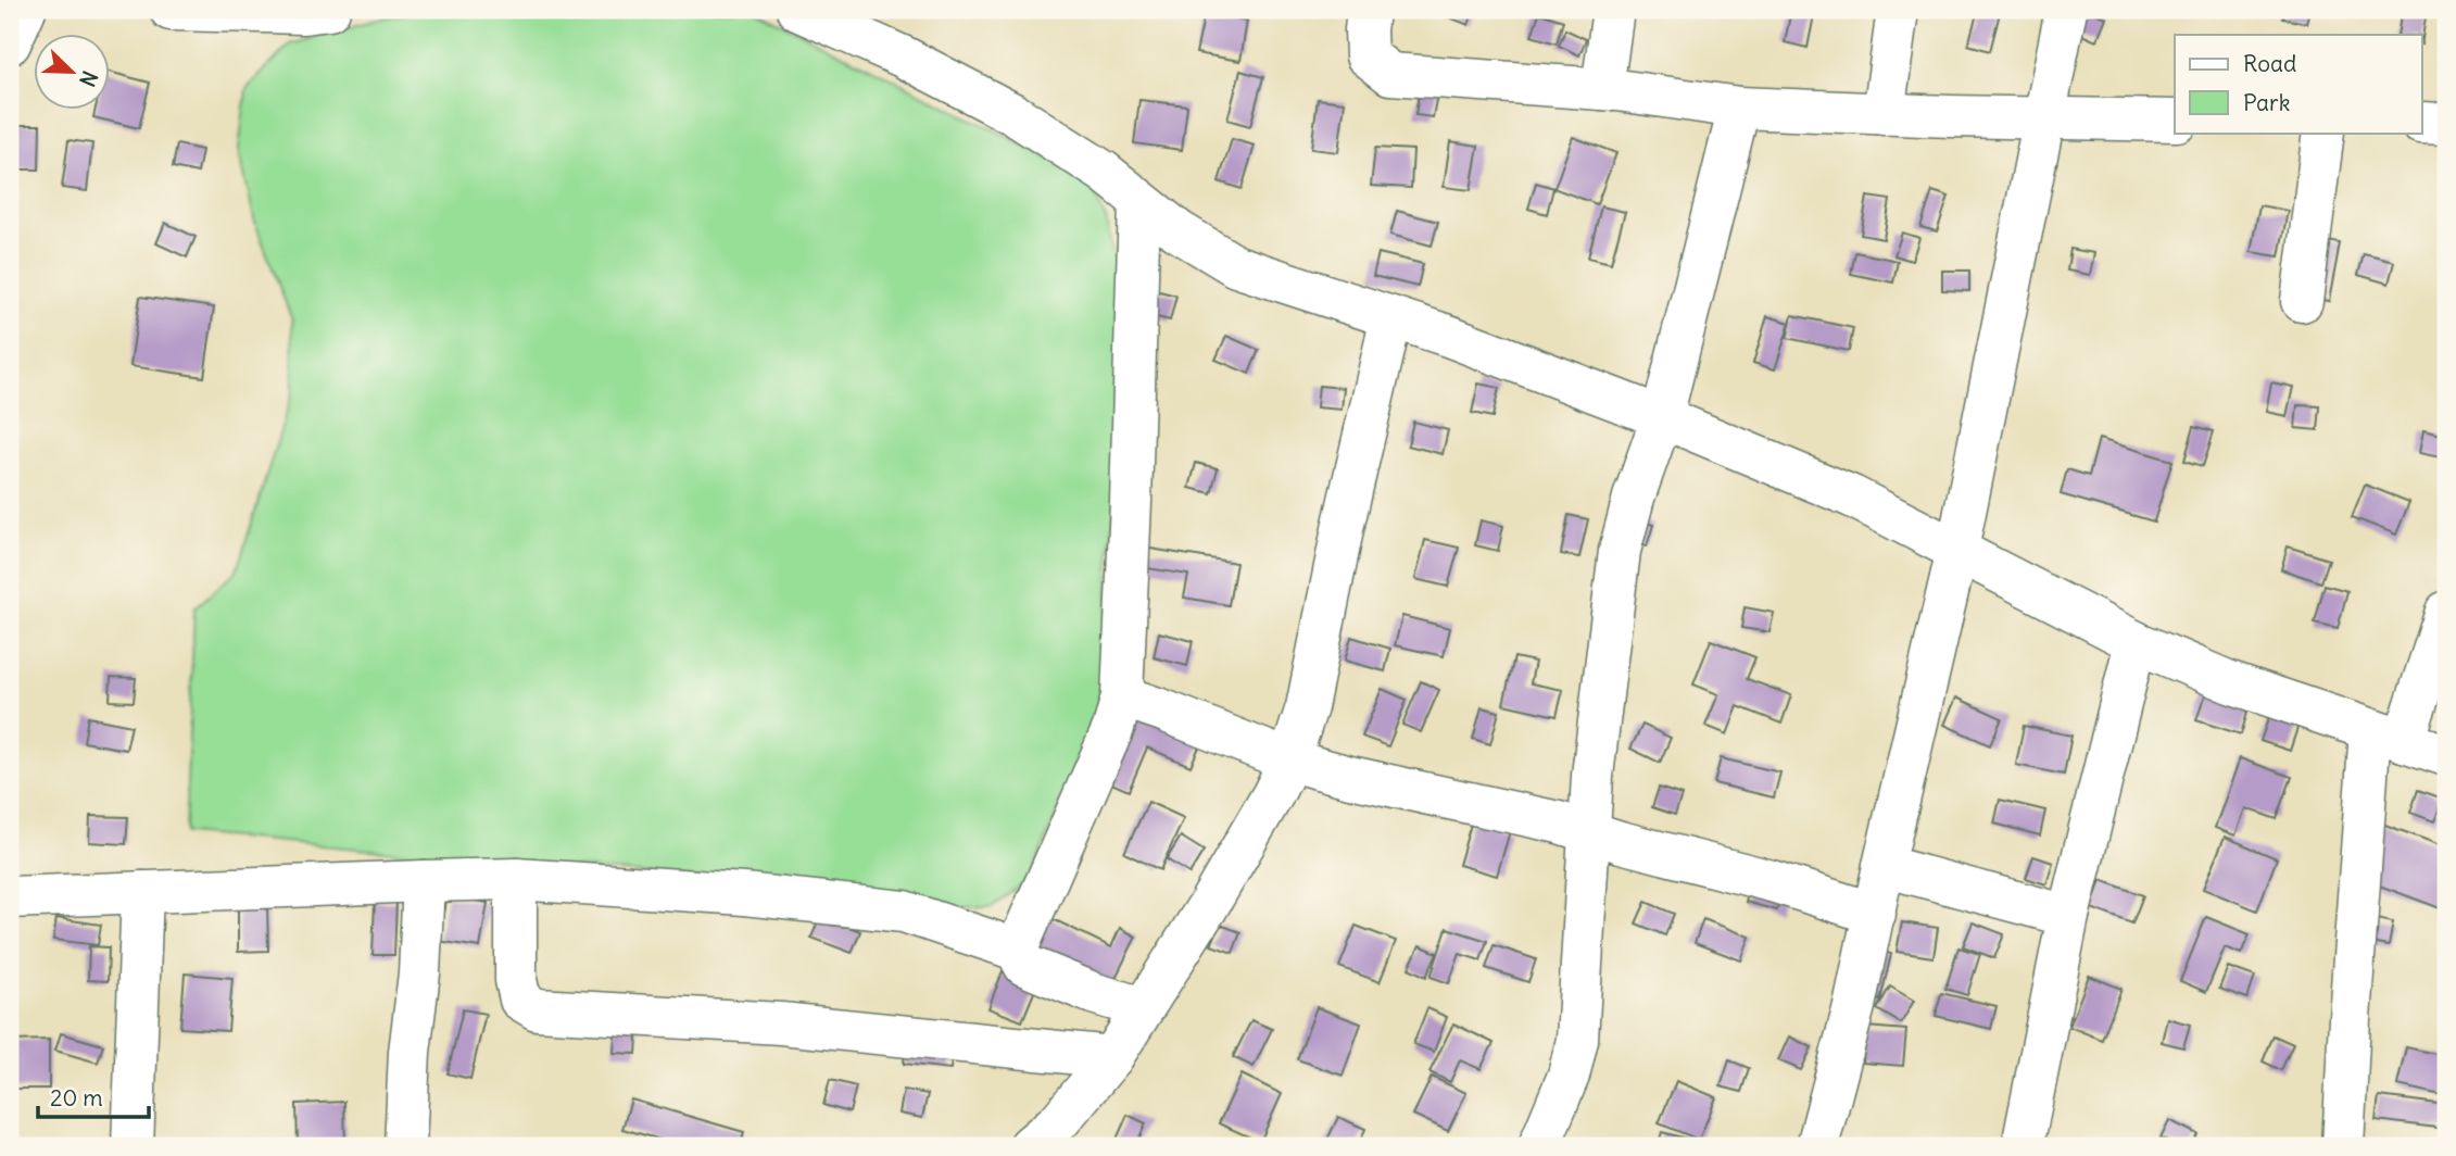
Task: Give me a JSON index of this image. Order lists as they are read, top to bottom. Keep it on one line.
{"legend":["Road","Park"],"scale_bar":"20 m","north":"bottom right"}
